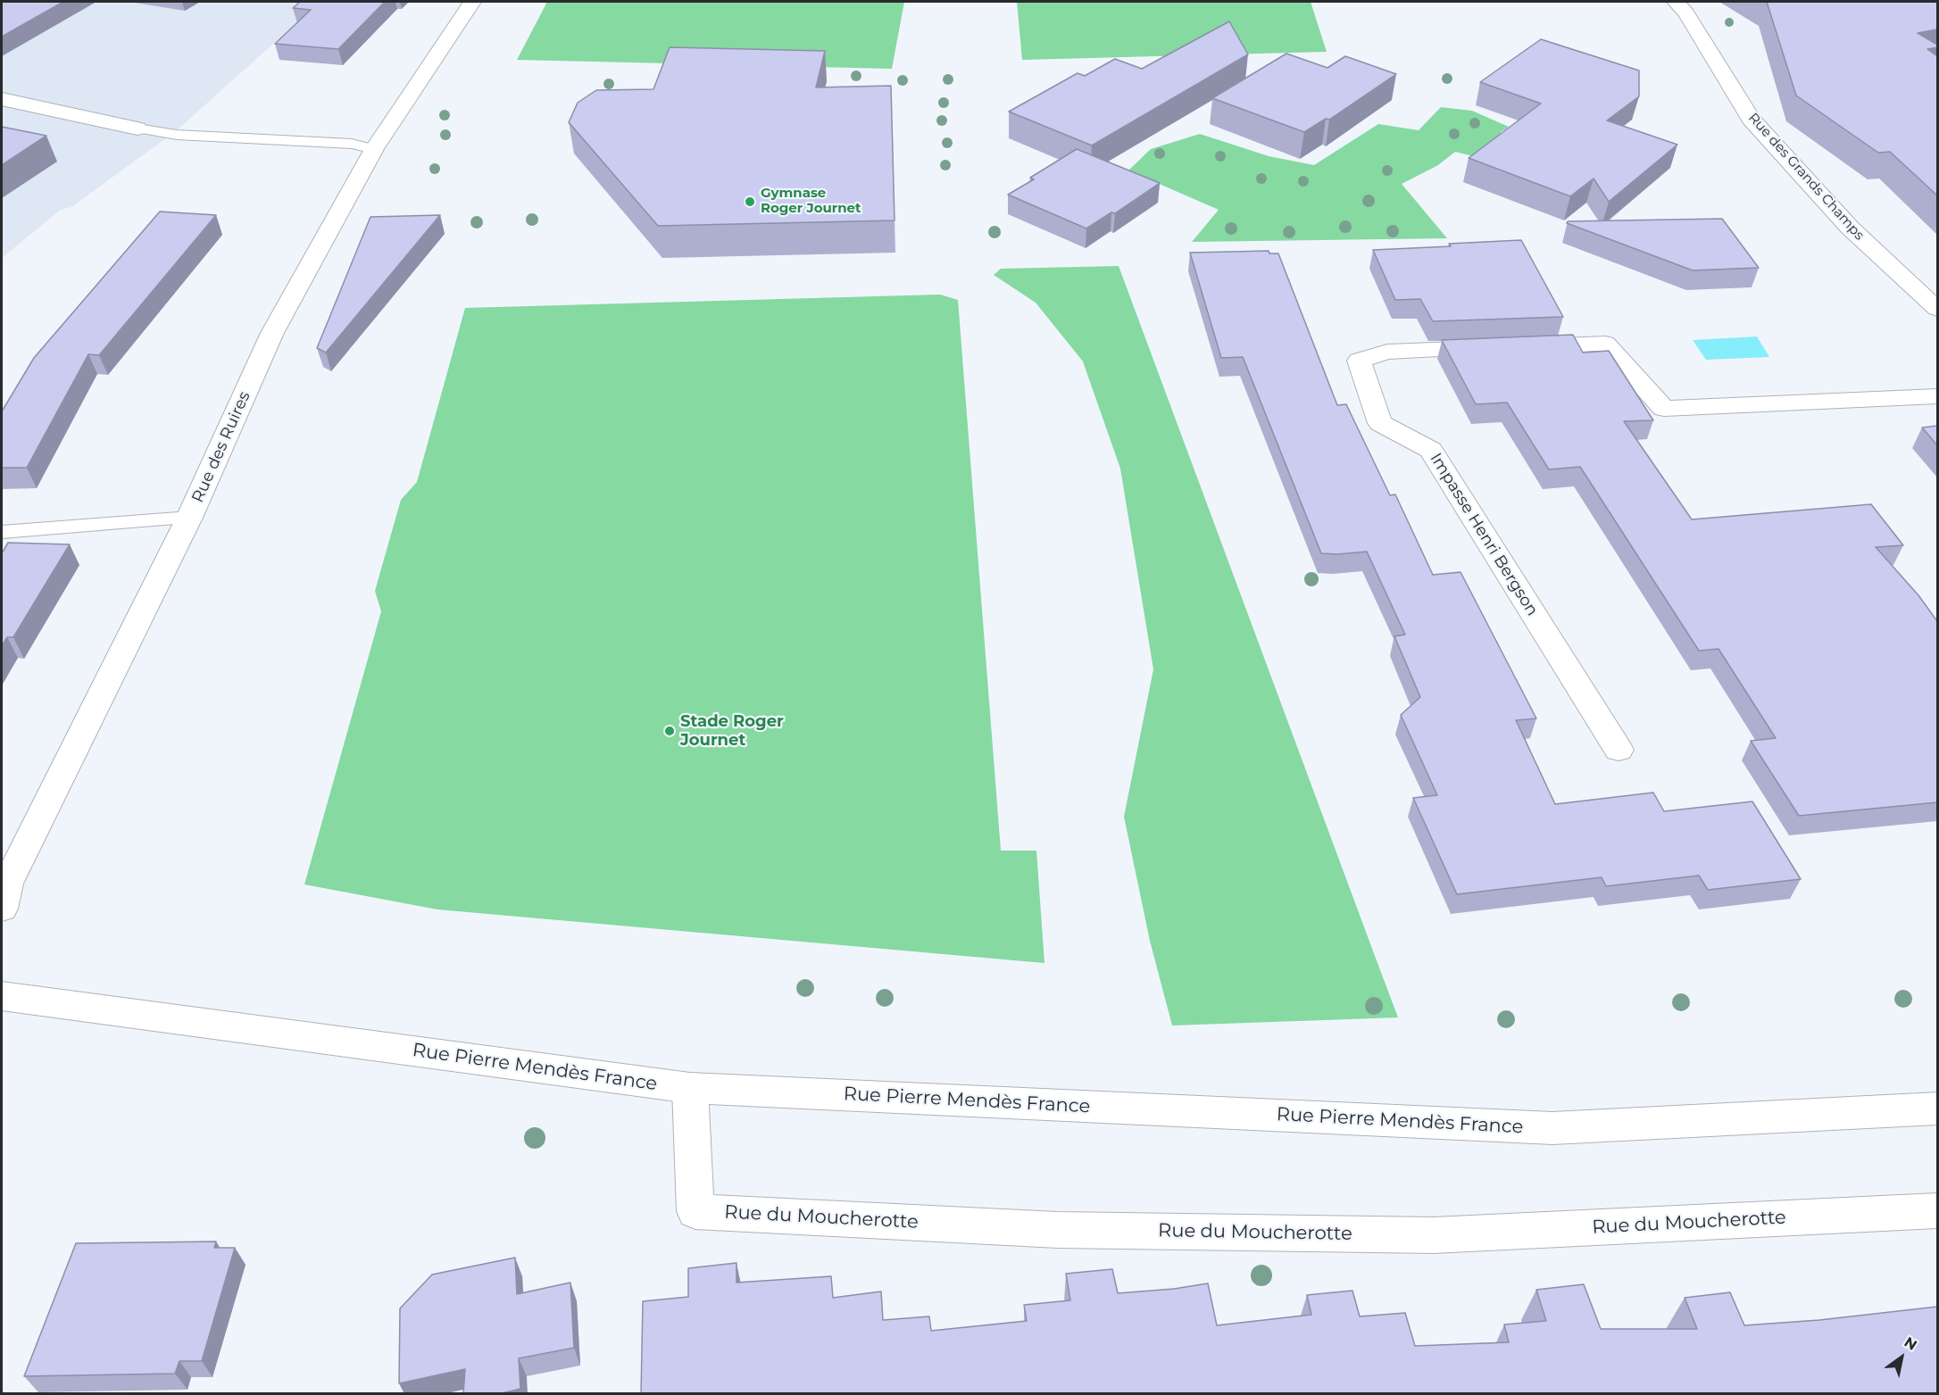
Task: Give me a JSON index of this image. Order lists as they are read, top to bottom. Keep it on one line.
{"streets":{"street":["Rue des Grands Champs","Rue des Ruires","Impasse Henri Bergson","Rue Pierre Mendès France","Rue du Moucherotte"]},"crossings":[["Rue Pierre Mendès France","Rue du Moucherotte"]],"places":["Gymnase Roger Journet","Stade Roger Journet"],"north":"top right"}
